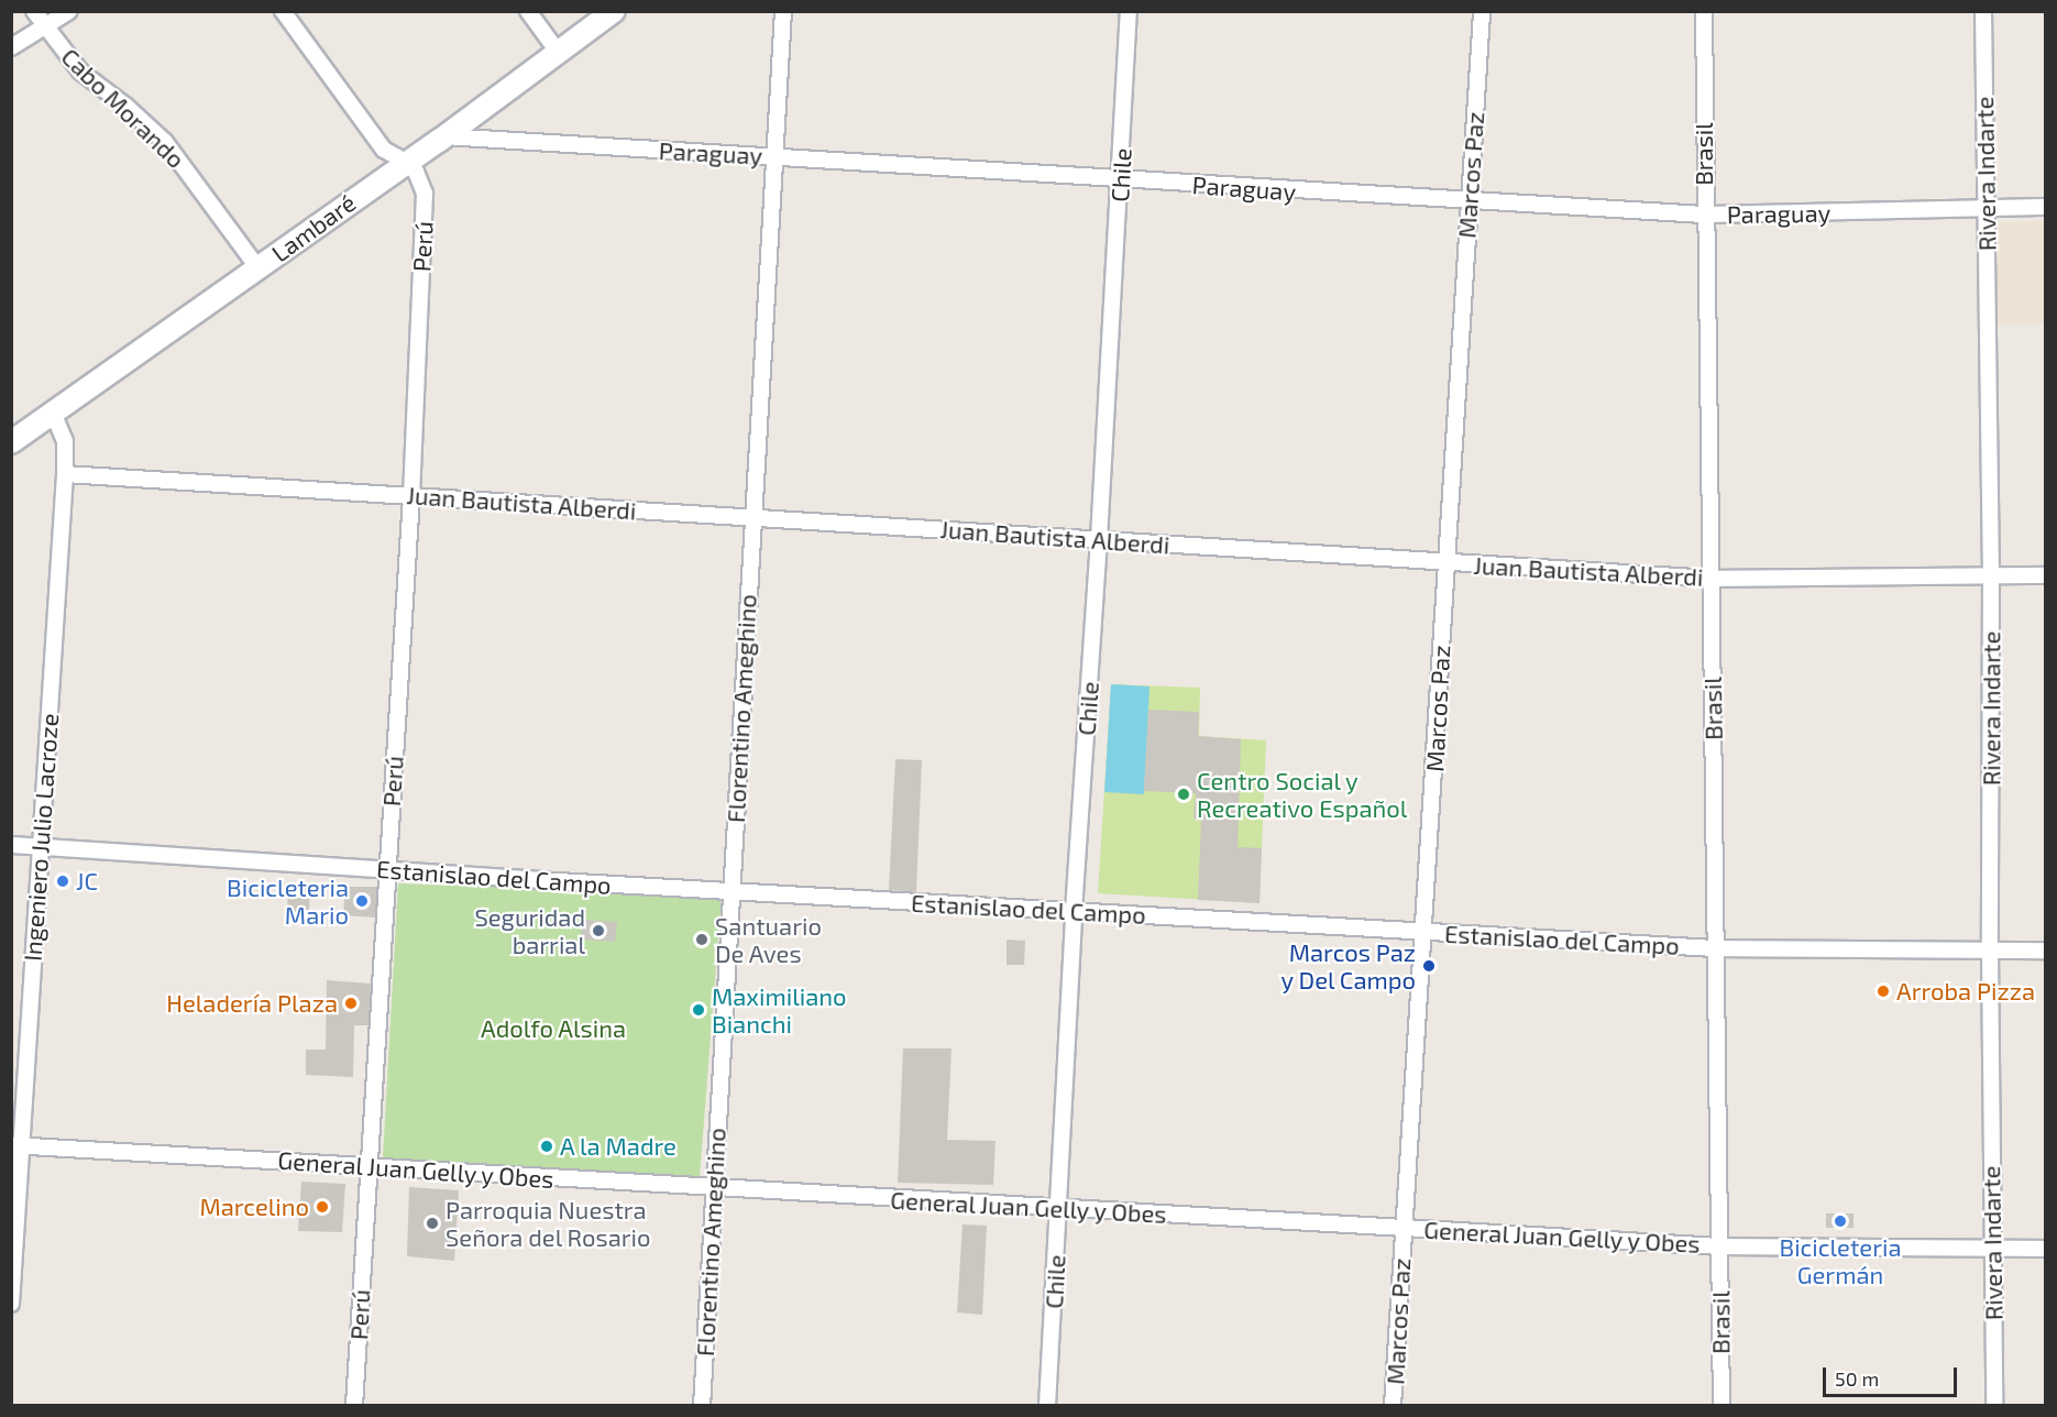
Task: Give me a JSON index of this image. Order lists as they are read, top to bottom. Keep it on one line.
{"streets":{"street":["Cabo Morando","Paraguay","Brasil","Rivera Indarte","Chile","Marcos Paz","Lambaré","Perú","Juan Bautista Alberdi","Florentino Ameghino","Ingeniero Julio Lacroze","Estanislao del Campo","General Juan Gelly y Obes"]},"crossings":[["Cabo Morando","Lambaré"],["Paraguay","Brasil"],["Paraguay","Rivera Indarte"],["Paraguay","Chile"],["Paraguay","Marcos Paz"],["Paraguay","Lambaré"],["Paraguay","Florentino Ameghino"],["Brasil","Juan Bautista Alberdi"],["Brasil","Estanislao del Campo"],["Brasil","General Juan Gelly y Obes"],["Rivera Indarte","Juan Bautista Alberdi"],["Rivera Indarte","Estanislao del Campo"],["Rivera Indarte","General Juan Gelly y Obes"],["Chile","Juan Bautista Alberdi"],["Chile","Estanislao del Campo"],["Chile","General Juan Gelly y Obes"],["Marcos Paz","Juan Bautista Alberdi"],["Marcos Paz","Estanislao del Campo"],["Marcos Paz","General Juan Gelly y Obes"],["Lambaré","Perú"],["Lambaré","Ingeniero Julio Lacroze"],["Perú","Juan Bautista Alberdi"],["Perú","Estanislao del Campo"],["Perú","General Juan Gelly y Obes"],["Juan Bautista Alberdi","Florentino Ameghino"],["Juan Bautista Alberdi","Ingeniero Julio Lacroze"],["Florentino Ameghino","Estanislao del Campo"],["Florentino Ameghino","General Juan Gelly y Obes"],["Ingeniero Julio Lacroze","Estanislao del Campo"],["Ingeniero Julio Lacroze","General Juan Gelly y Obes"]],"parks":["Adolfo Alsina"],"places":["Centro Social y Recreativo Español","JC","Bicicleteria Mario","Seguridad barrial","Santuario De Aves","Marcos Paz y Del Campo","Arroba Pizza","Heladería Plaza","Maximiliano Bianchi","A la Madre","Marcelino","Bicicleteria Germán","Parroquia Nuestra Señora del Rosario"],"scale_bar":"50 m"}
